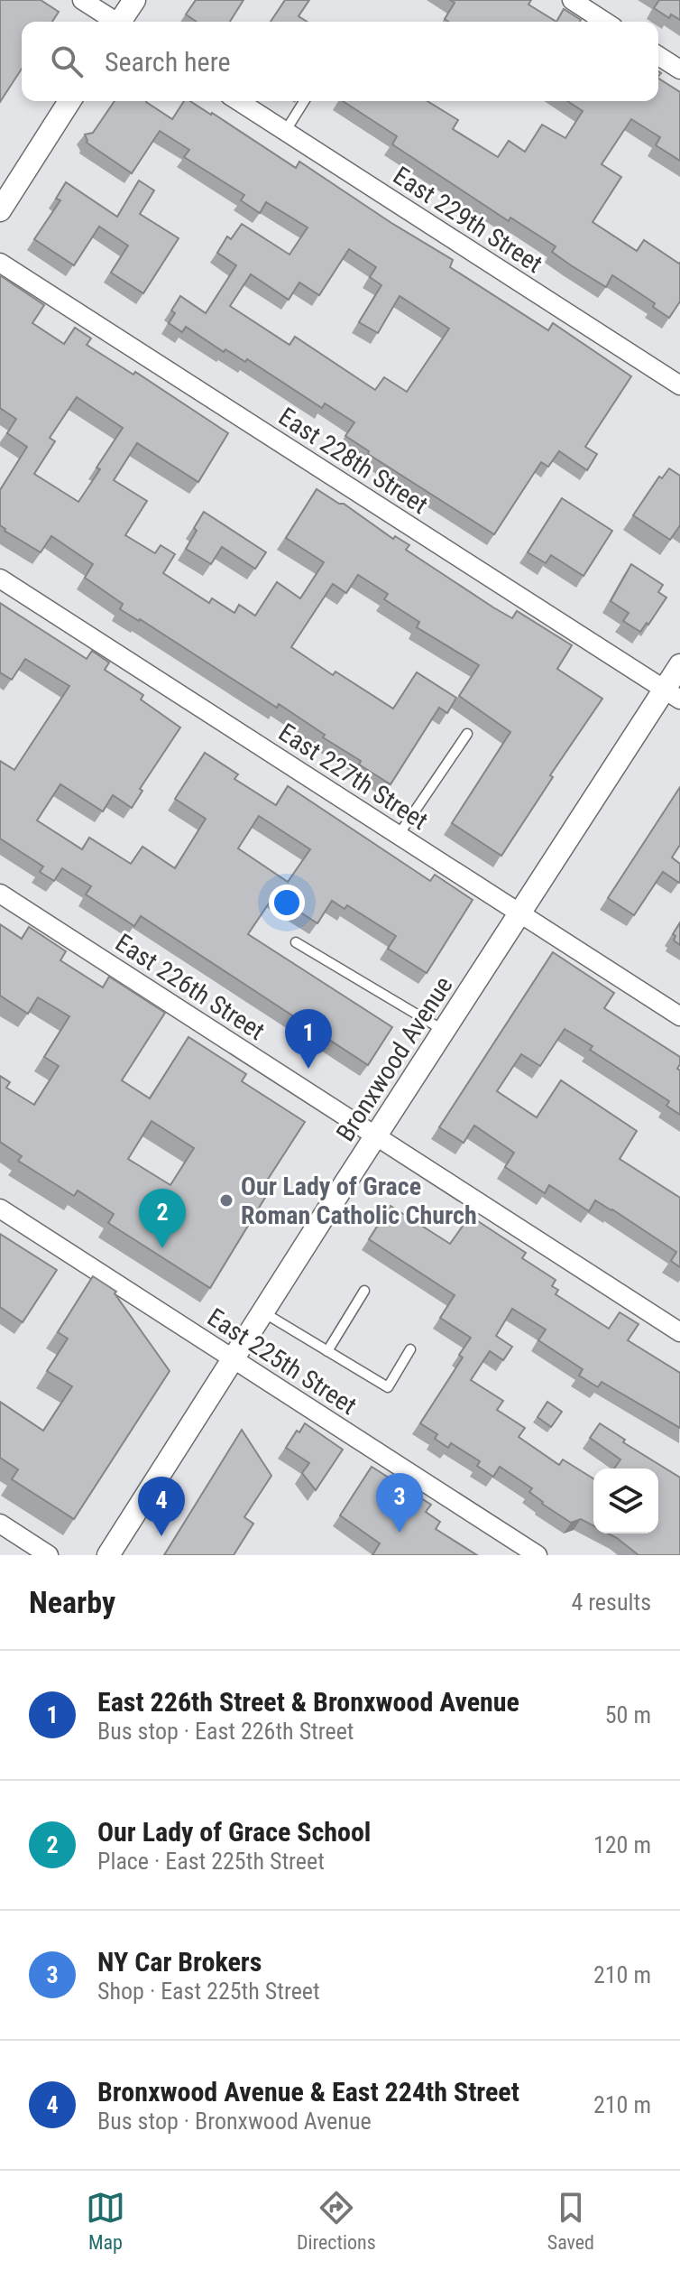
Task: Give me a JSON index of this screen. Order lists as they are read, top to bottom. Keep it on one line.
{"streets":{"street":["East 229th Street","East 228th Street","East 227th Street","East 226th Street","Bronxwood Avenue","East 225th Street"]},"crossings":[["East 228th Street","Bronxwood Avenue"],["East 227th Street","Bronxwood Avenue"],["East 226th Street","Bronxwood Avenue"],["Bronxwood Avenue","East 225th Street"]],"places":["Our Lady of Grace Roman Catholic Church"],"page":{"search":"Search here","pins":["1","2","3","4"],"heading":["Nearby","4 results"],"list":[{"mark":"1","name":"East 226th Street & Bronxwood Avenue","note":"Bus stop · East 226th Street","value":"50 m"},{"mark":"2","name":"Our Lady of Grace School","note":"Place · East 225th Street","value":"120 m"},{"mark":"3","name":"NY Car Brokers","note":"Shop · East 225th Street","value":"210 m"},{"mark":"4","name":"Bronxwood Avenue & East 224th Street","note":"Bus stop · Bronxwood Avenue","value":"210 m"}],"nav":["Map","Directions","Saved"]}}
